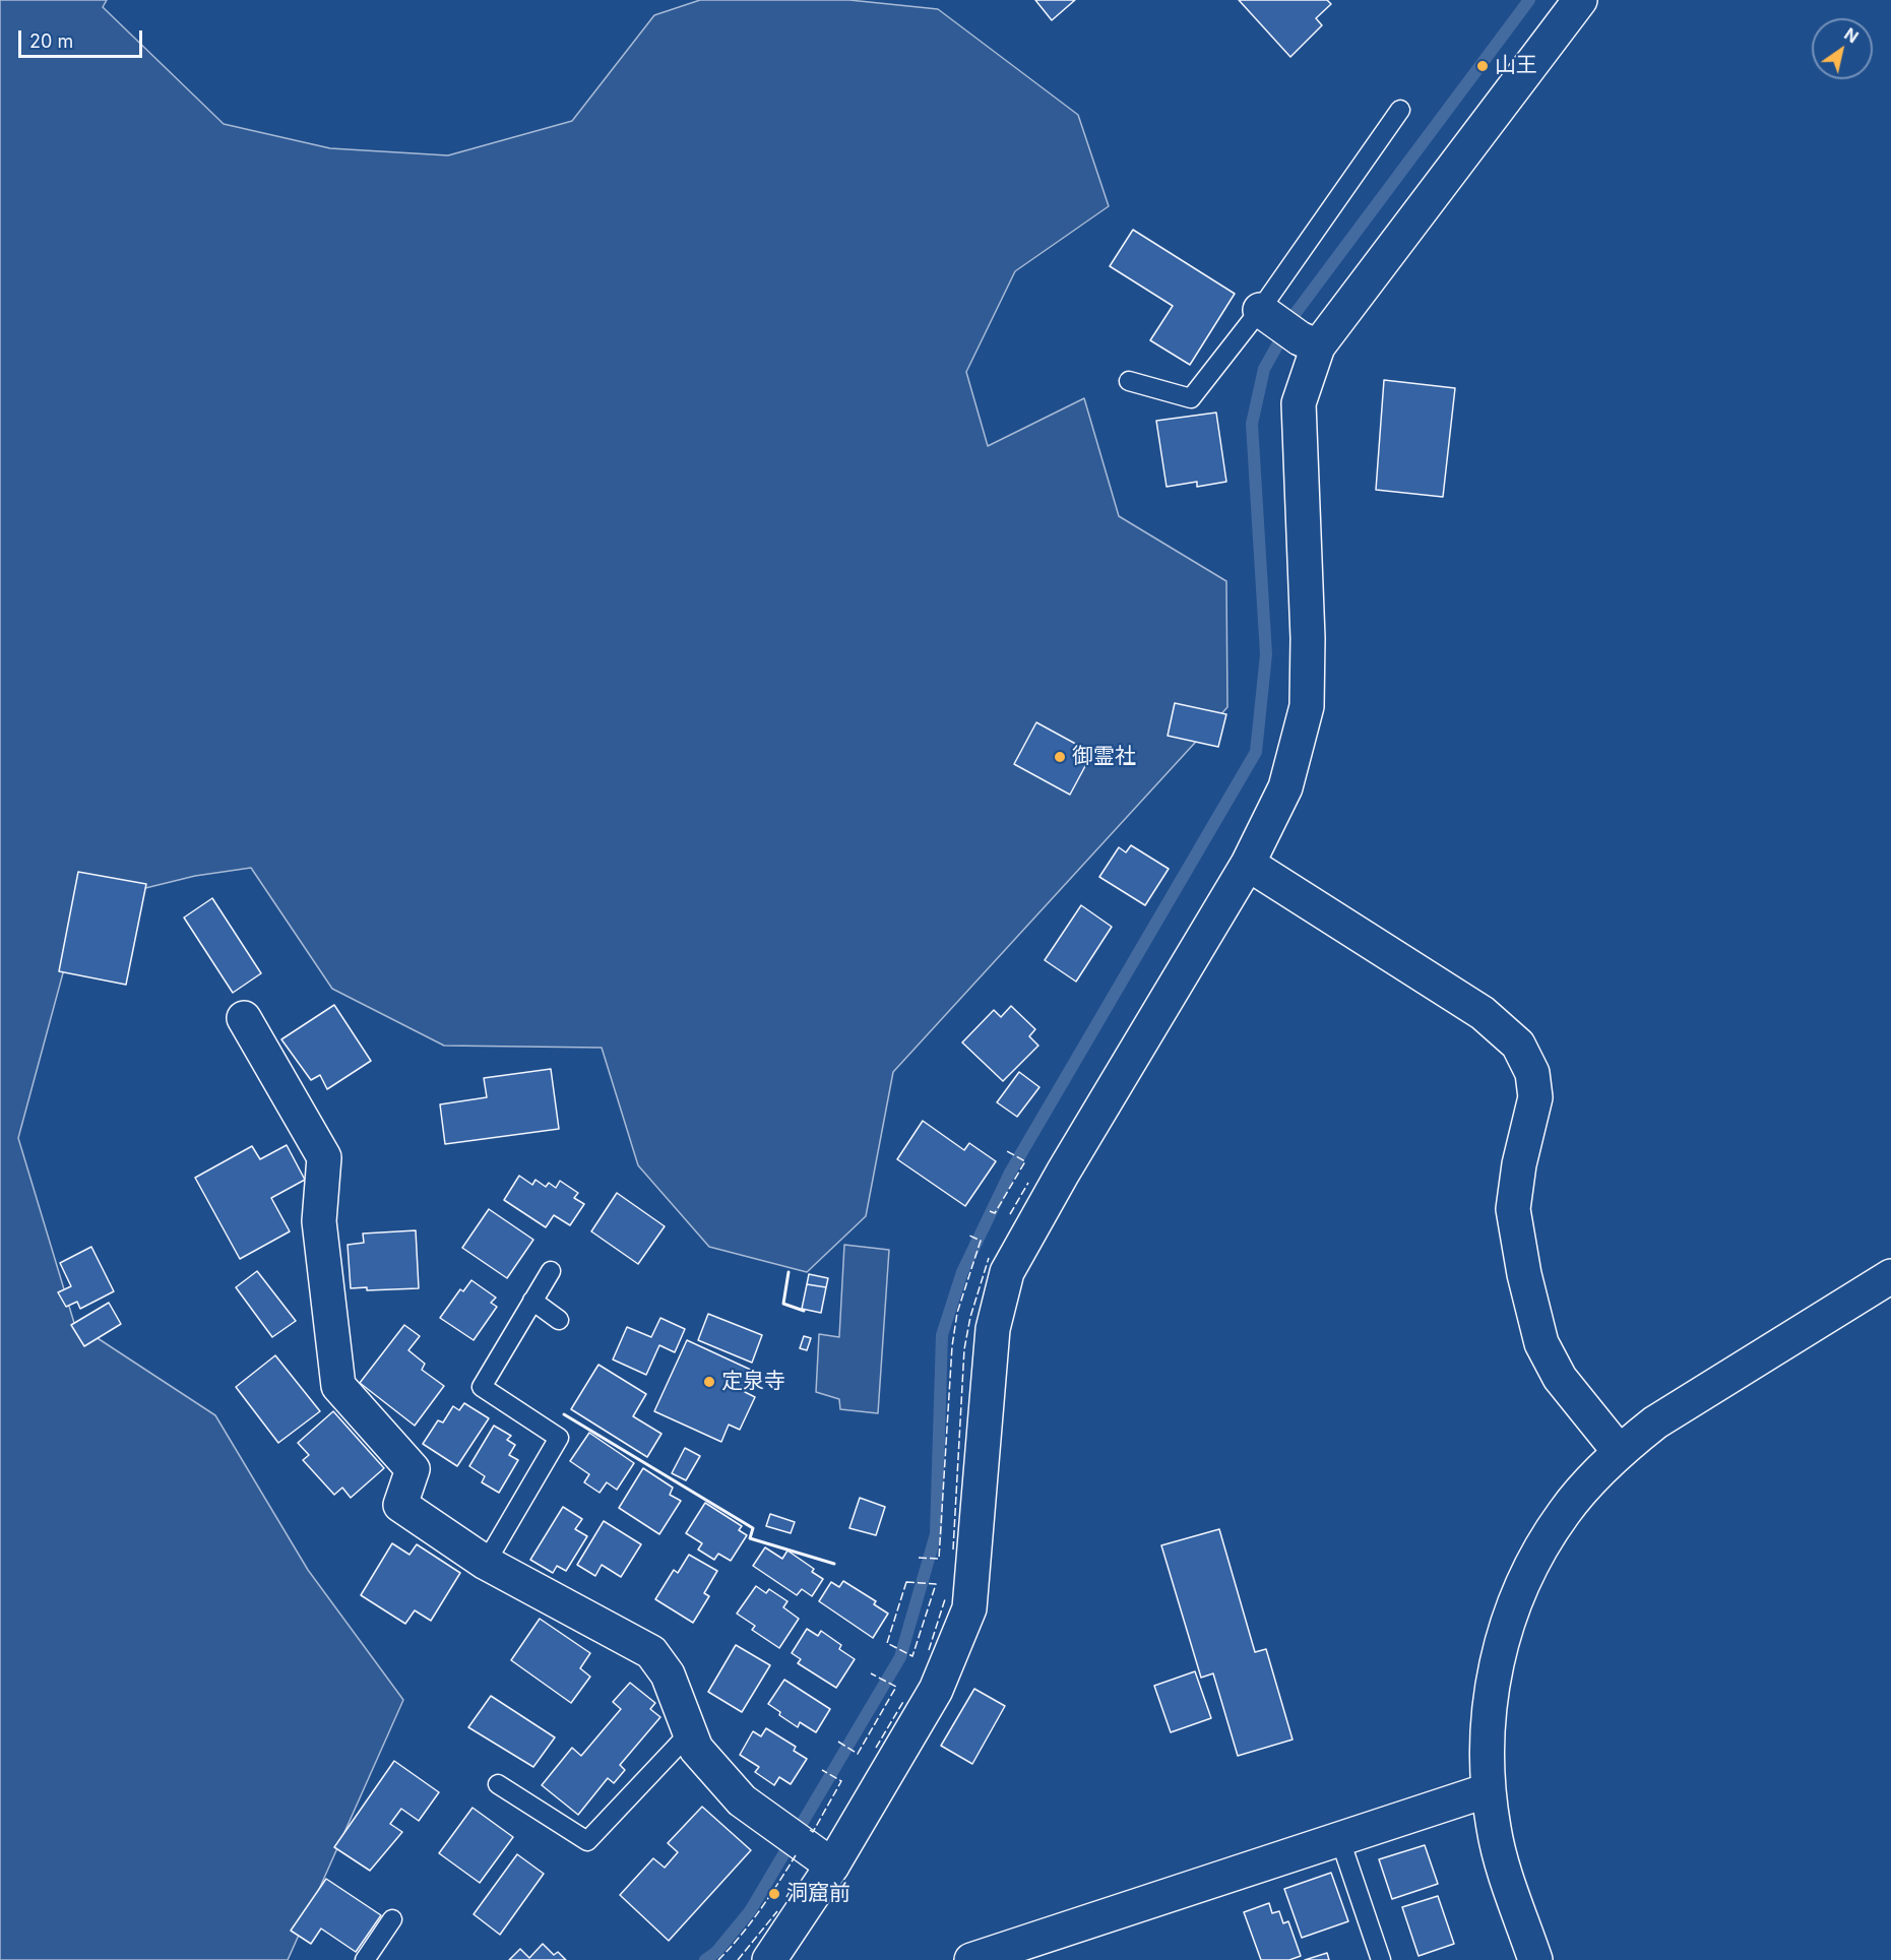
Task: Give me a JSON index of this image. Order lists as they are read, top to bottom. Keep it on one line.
{"places":["山王","御霊社","定泉寺","洞窟前"],"scale_bar":"20 m","north":"top right"}
